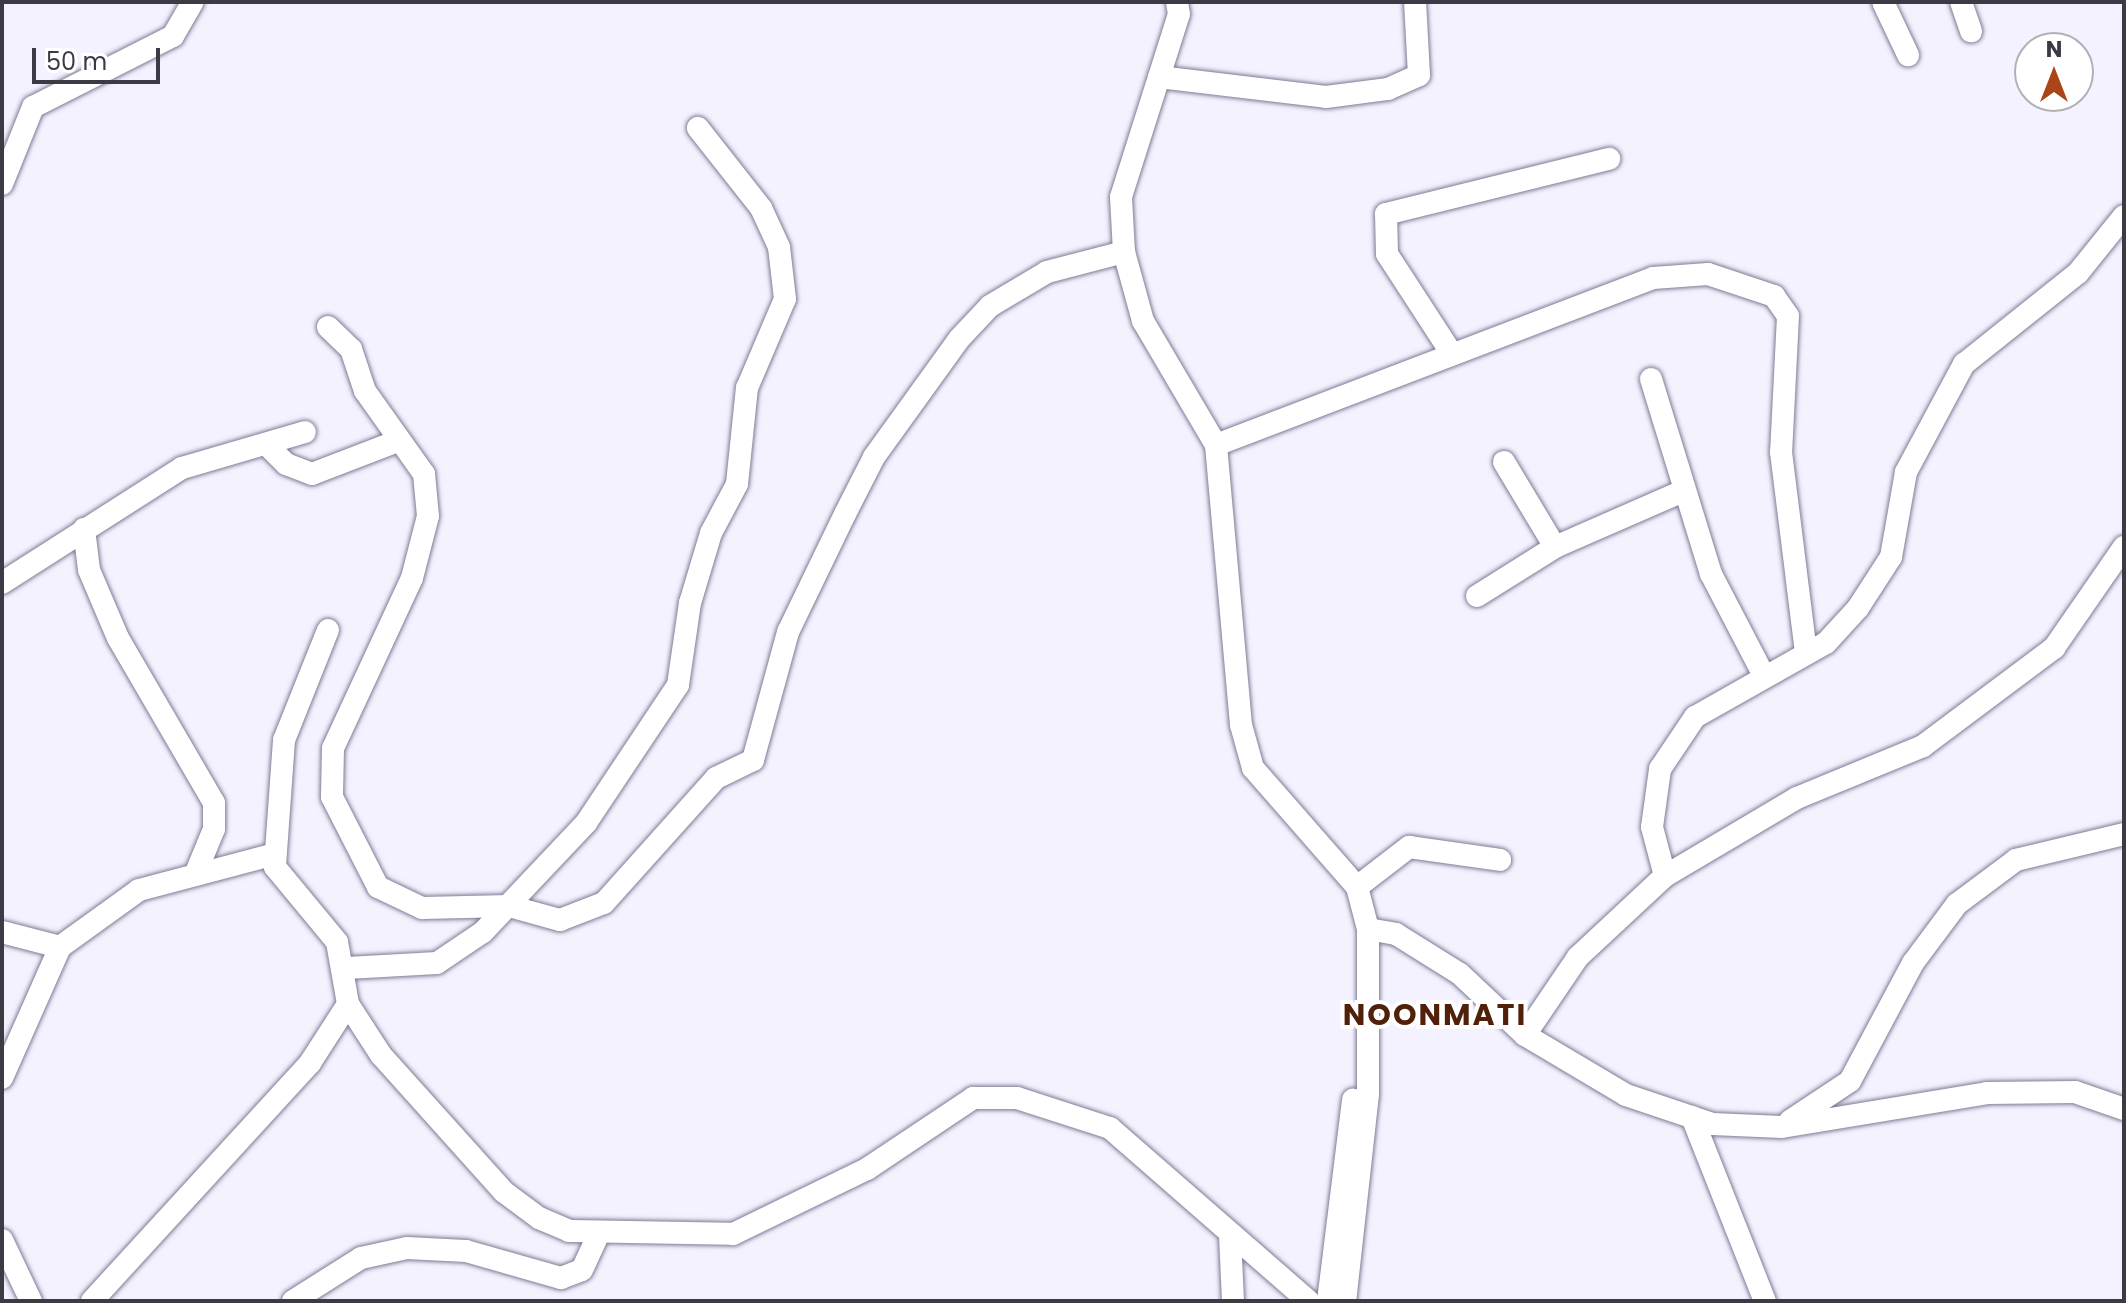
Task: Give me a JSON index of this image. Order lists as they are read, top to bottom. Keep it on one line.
{"districts":["NOONMATI"],"scale_bar":"50 m","north":"top"}
